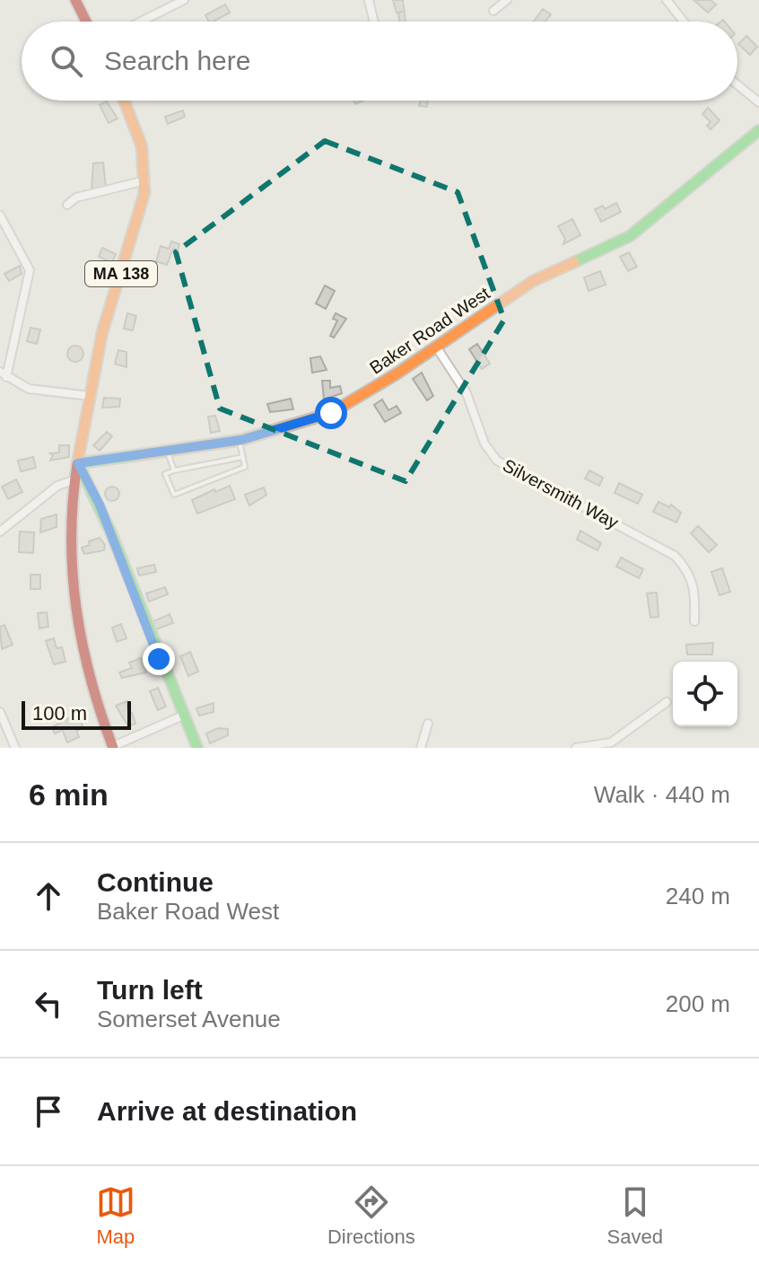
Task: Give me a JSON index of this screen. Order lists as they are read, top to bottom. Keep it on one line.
{"streets":{"street":["MA 138","Baker Road West","Silversmith Way"]},"crossings":[["MA 138","Baker Road West"],["Baker Road West","Silversmith Way"]],"scale_bar":"100 m","page":{"search":"Search here","scale":"100 m","heading":["6 min","Walk · 440 m"],"list":[["Continue","Baker Road West","240 m"],["Turn left","Somerset Avenue","200 m"],"Arrive at destination"],"nav":["Map","Directions","Saved"]}}
